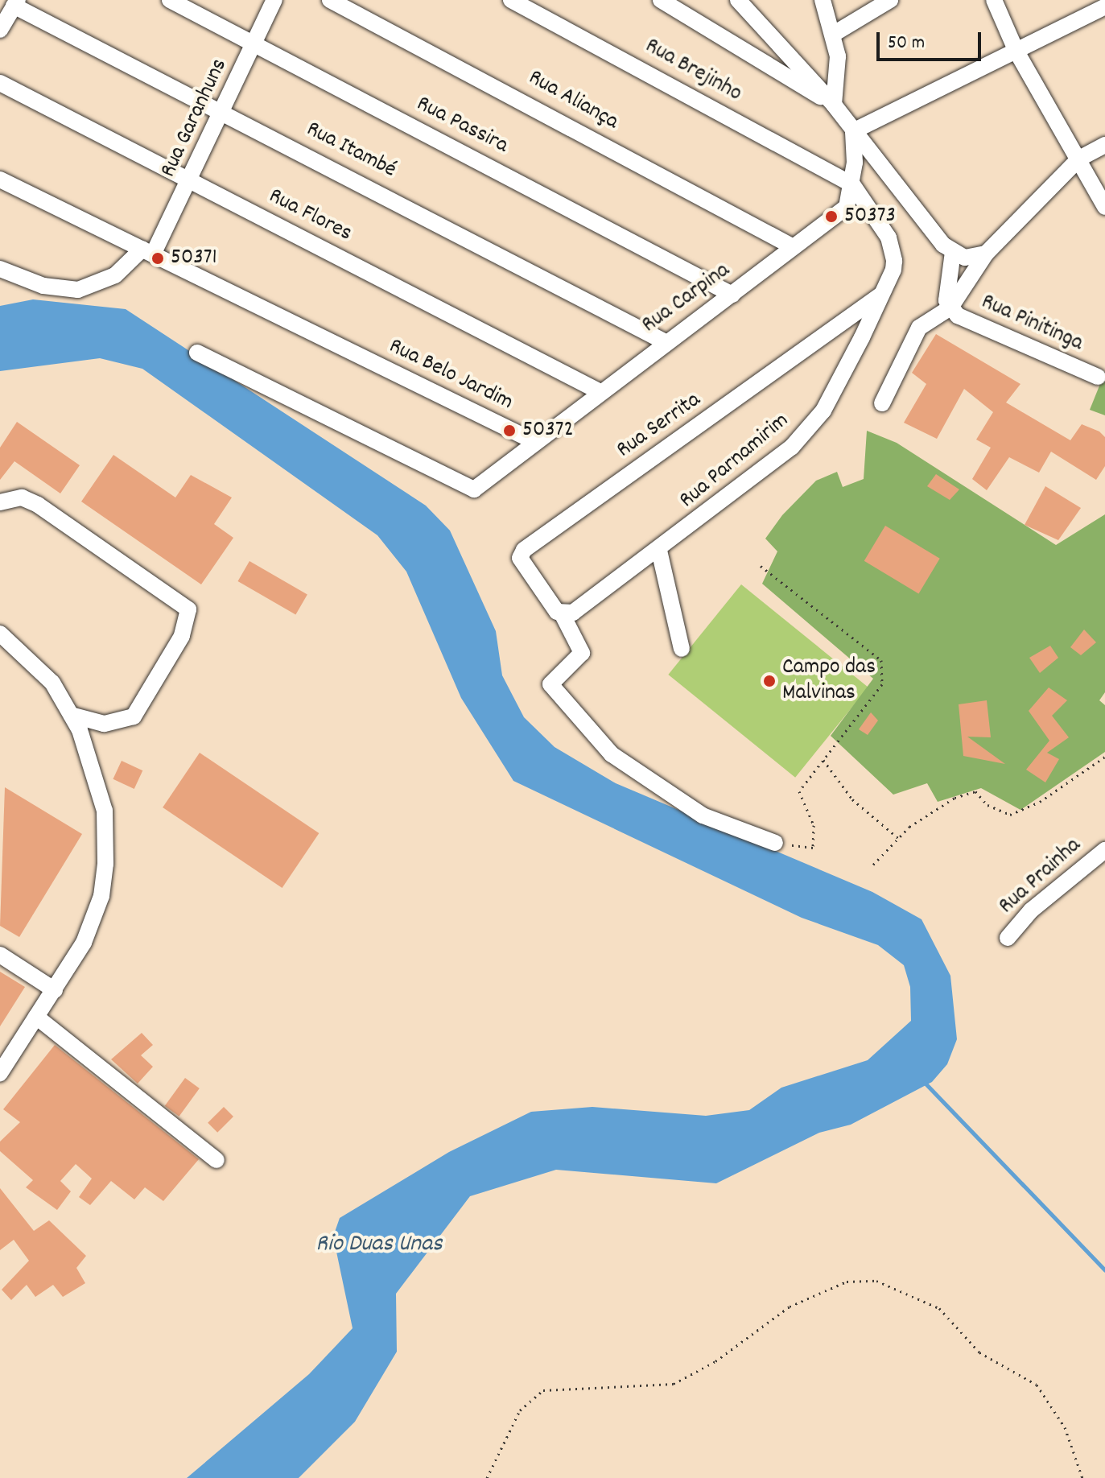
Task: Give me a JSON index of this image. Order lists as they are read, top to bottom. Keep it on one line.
{"streets":{"street":["Rua Brejinho","Rua Aliança","Rua Garanhuns","Rua Passira","Rua Itambé","Rua Flores","Rua Carpina","Rua Pinitinga","Rua Belo Jardim","Rua Serrita","Rua Parnamirim","Rua Prainha"]},"crossings":[["Rua Brejinho","Rua Carpina"],["Rua Brejinho","Rua Parnamirim"],["Rua Aliança","Rua Carpina"],["Rua Garanhuns","Rua Passira"],["Rua Garanhuns","Rua Itambé"],["Rua Garanhuns","Rua Flores"],["Rua Garanhuns","Rua Belo Jardim"],["Rua Passira","Rua Carpina"],["Rua Itambé","Rua Carpina"],["Rua Flores","Rua Carpina"],["Rua Carpina","Rua Belo Jardim"],["Rua Carpina","Rua Parnamirim"],["Rua Serrita","Rua Parnamirim"]],"water":["Rio Duas Unas"],"places":["50373","50371","50372","Campo das Malvinas"],"scale_bar":"50 m"}
